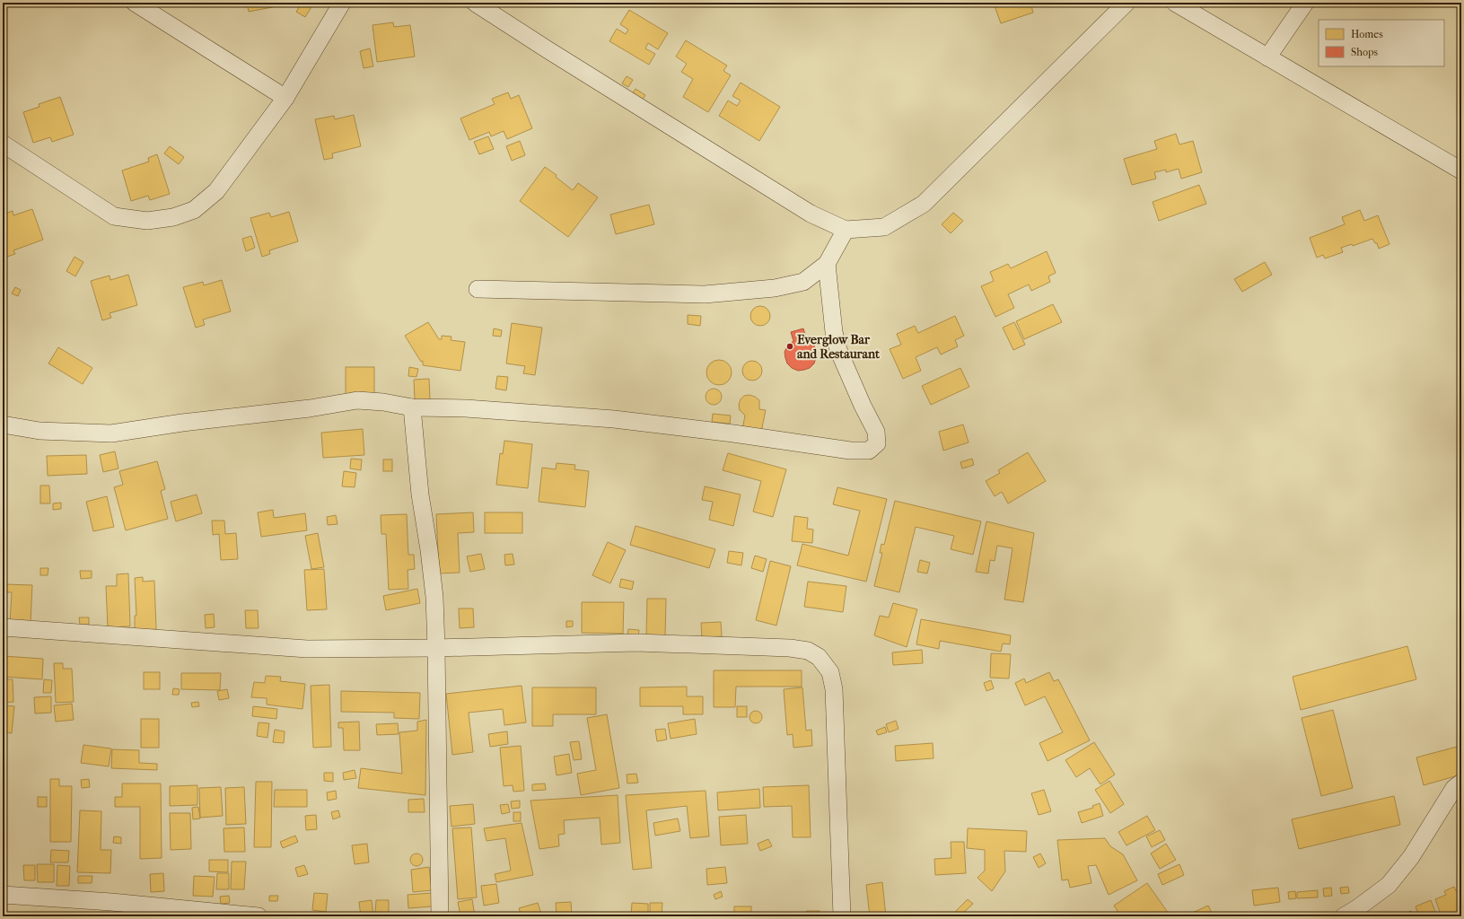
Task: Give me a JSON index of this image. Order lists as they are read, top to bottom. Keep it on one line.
{"places":["Everglow Bar and Restaurant"],"legend":["Homes","Shops"]}
